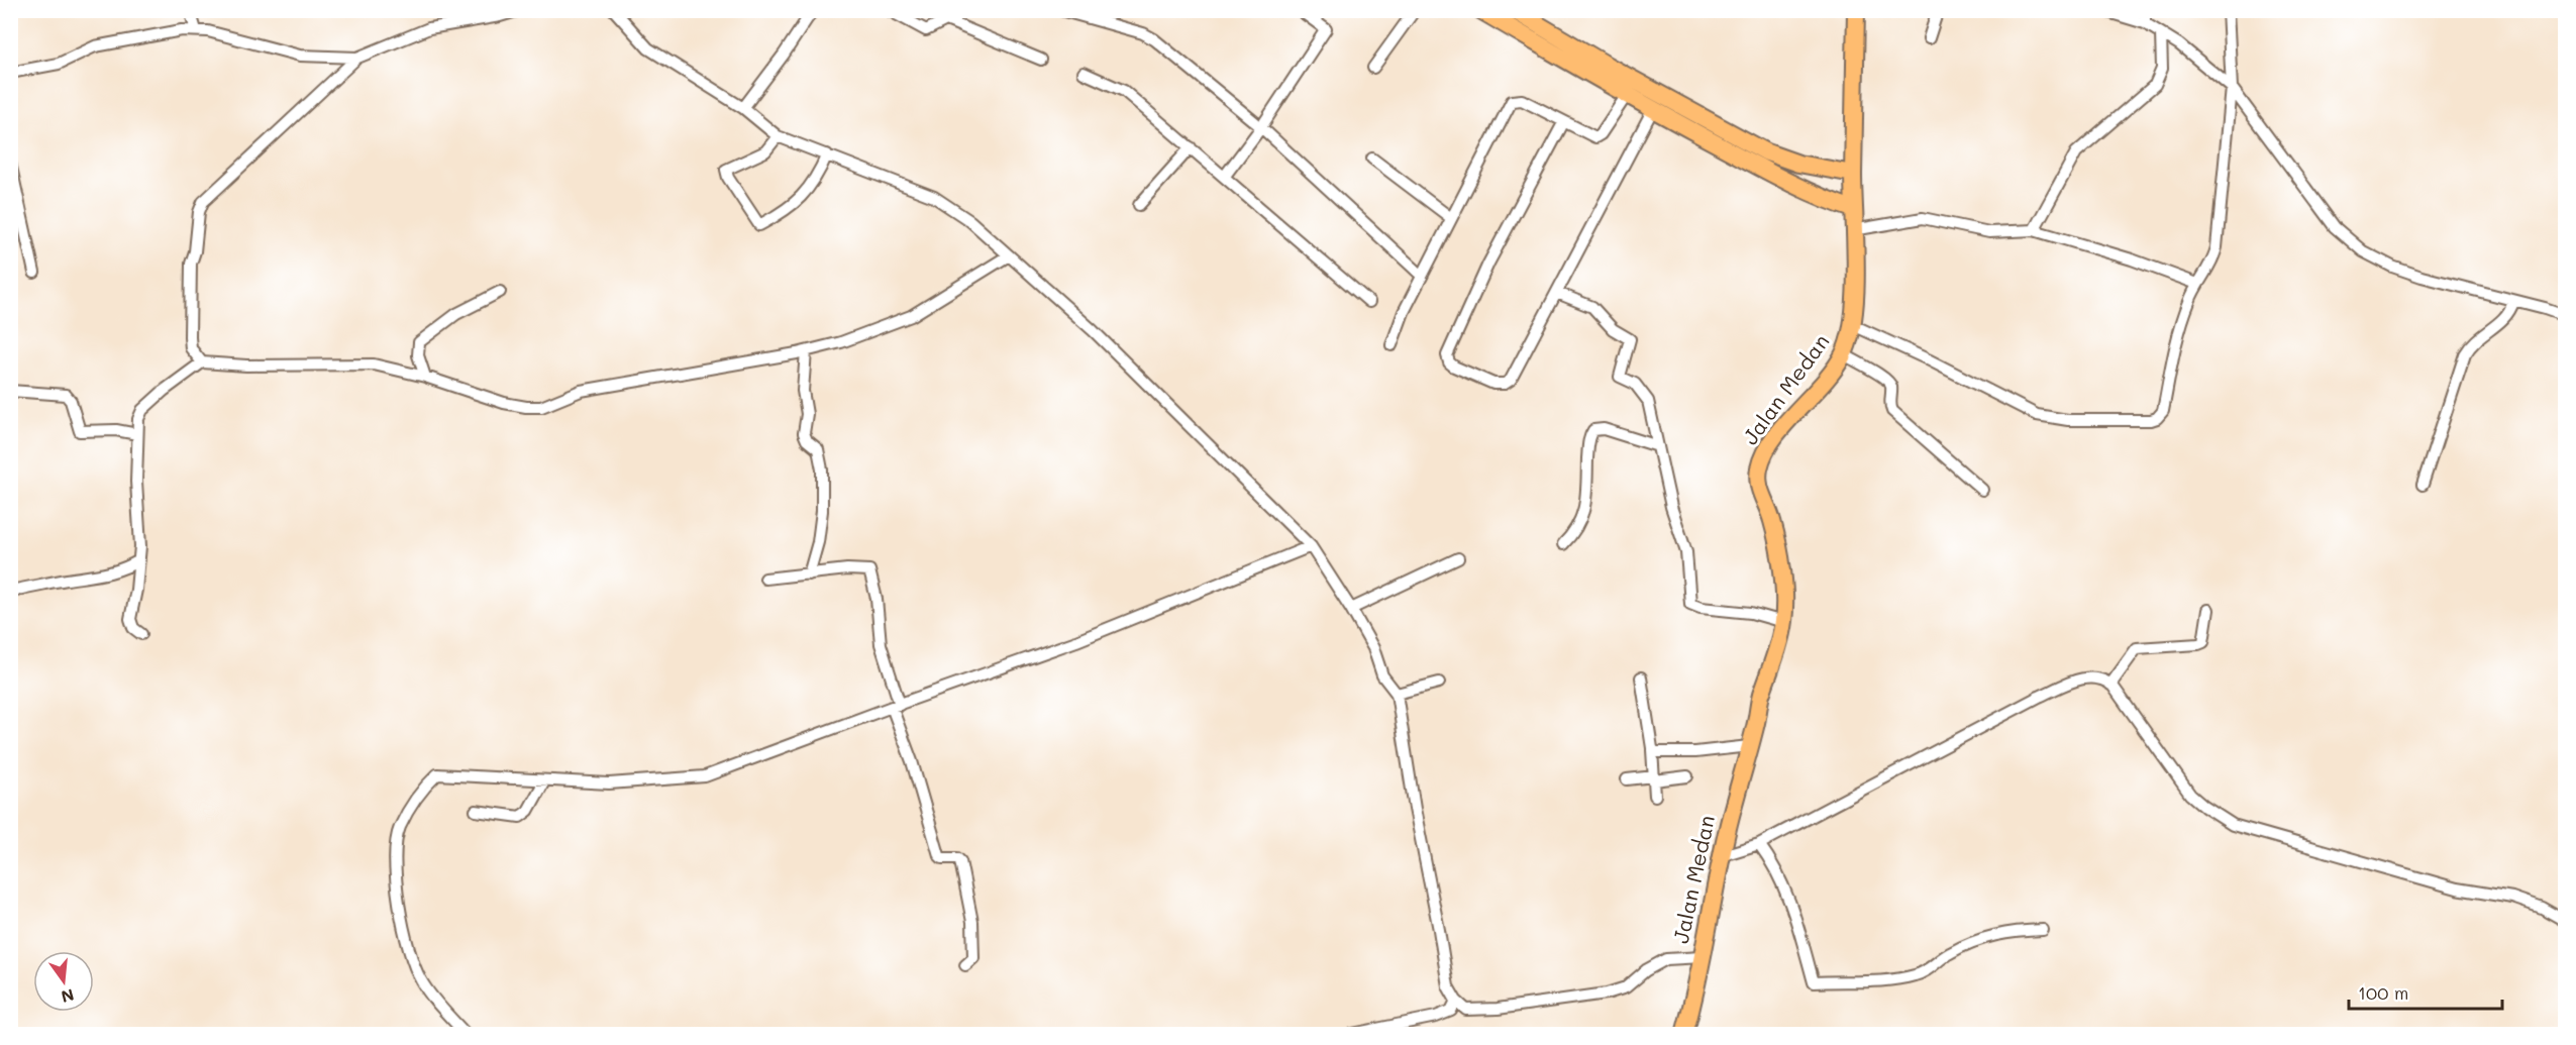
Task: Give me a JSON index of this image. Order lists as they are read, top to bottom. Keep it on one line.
{"streets":{"main road":["Jalan Medan"]},"scale_bar":"100 m","north":"bottom"}
